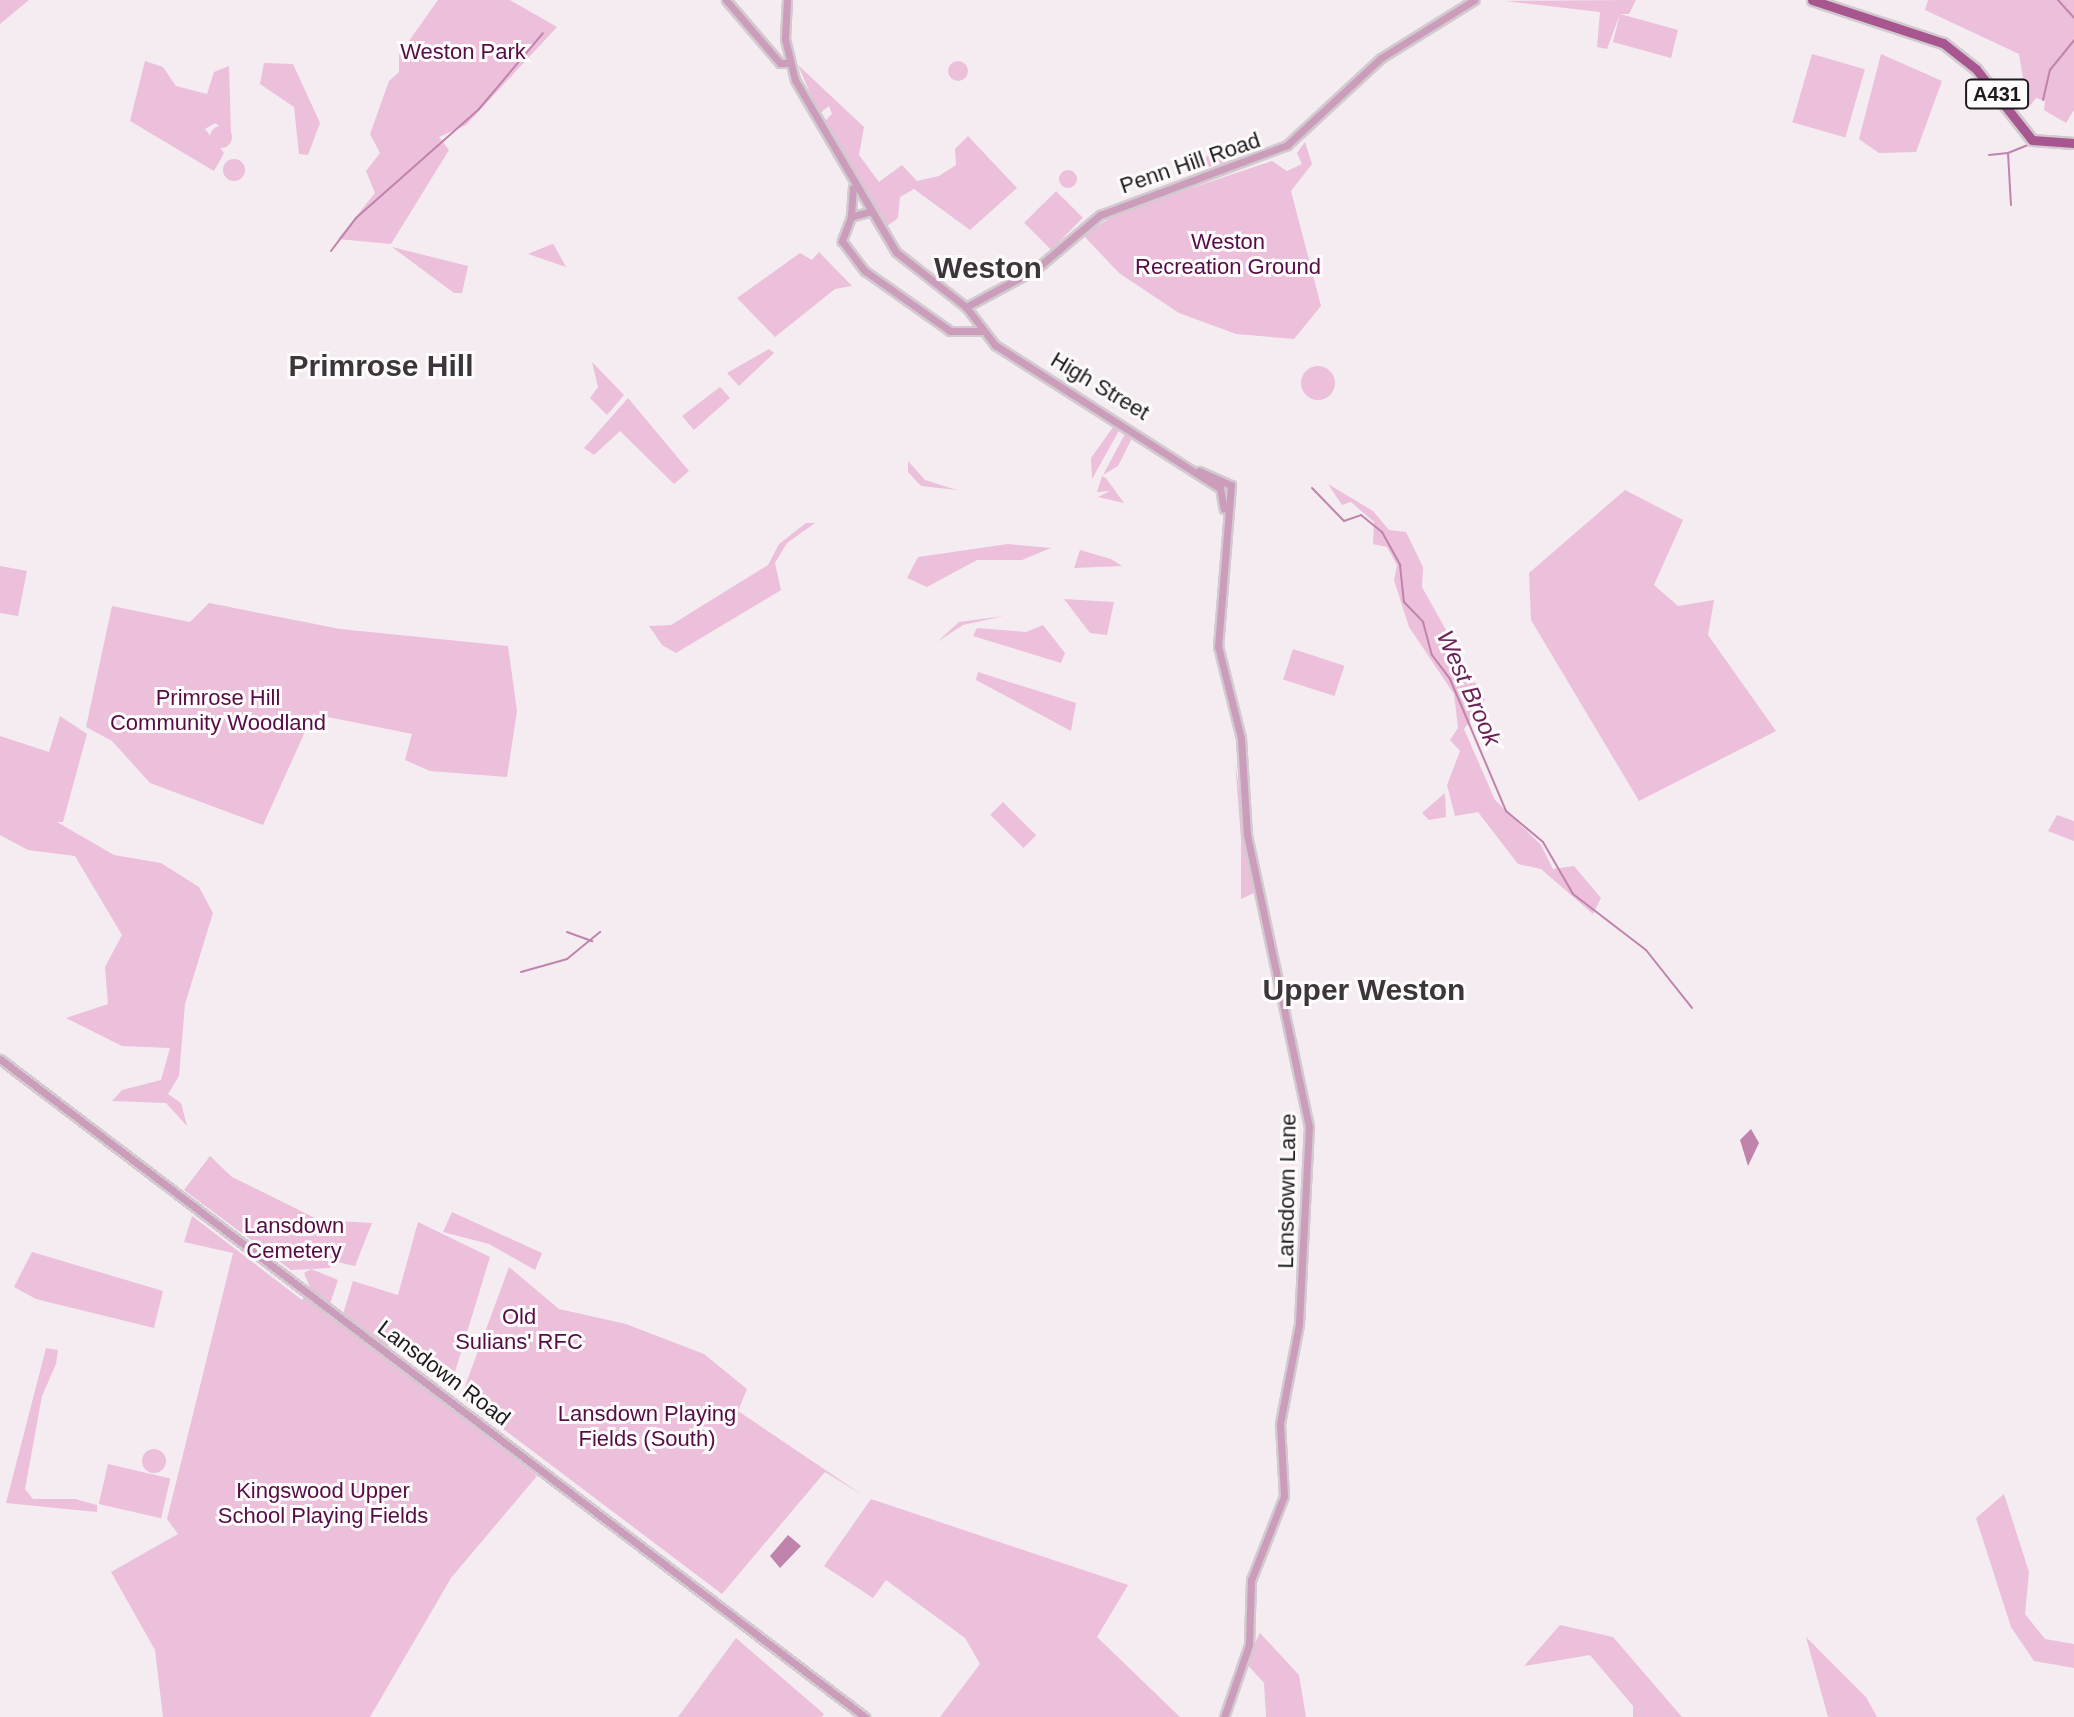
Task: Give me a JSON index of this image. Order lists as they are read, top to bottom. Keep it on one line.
{"streets":{"main road":["A431"],"street":["Penn Hill Road","High Street","Lansdown Lane","Lansdown Road"]},"crossings":[["High Street","Lansdown Lane"]],"districts":["Weston","Primrose Hill","Upper Weston"],"water":["West Brook"],"parks":["Weston Park","Weston Recreation Ground","Primrose Hill Community Woodland","Lansdown Cemetery","Old Sulians' RFC","Lansdown Playing Fields (South)","Kingswood Upper School Playing Fields"]}
